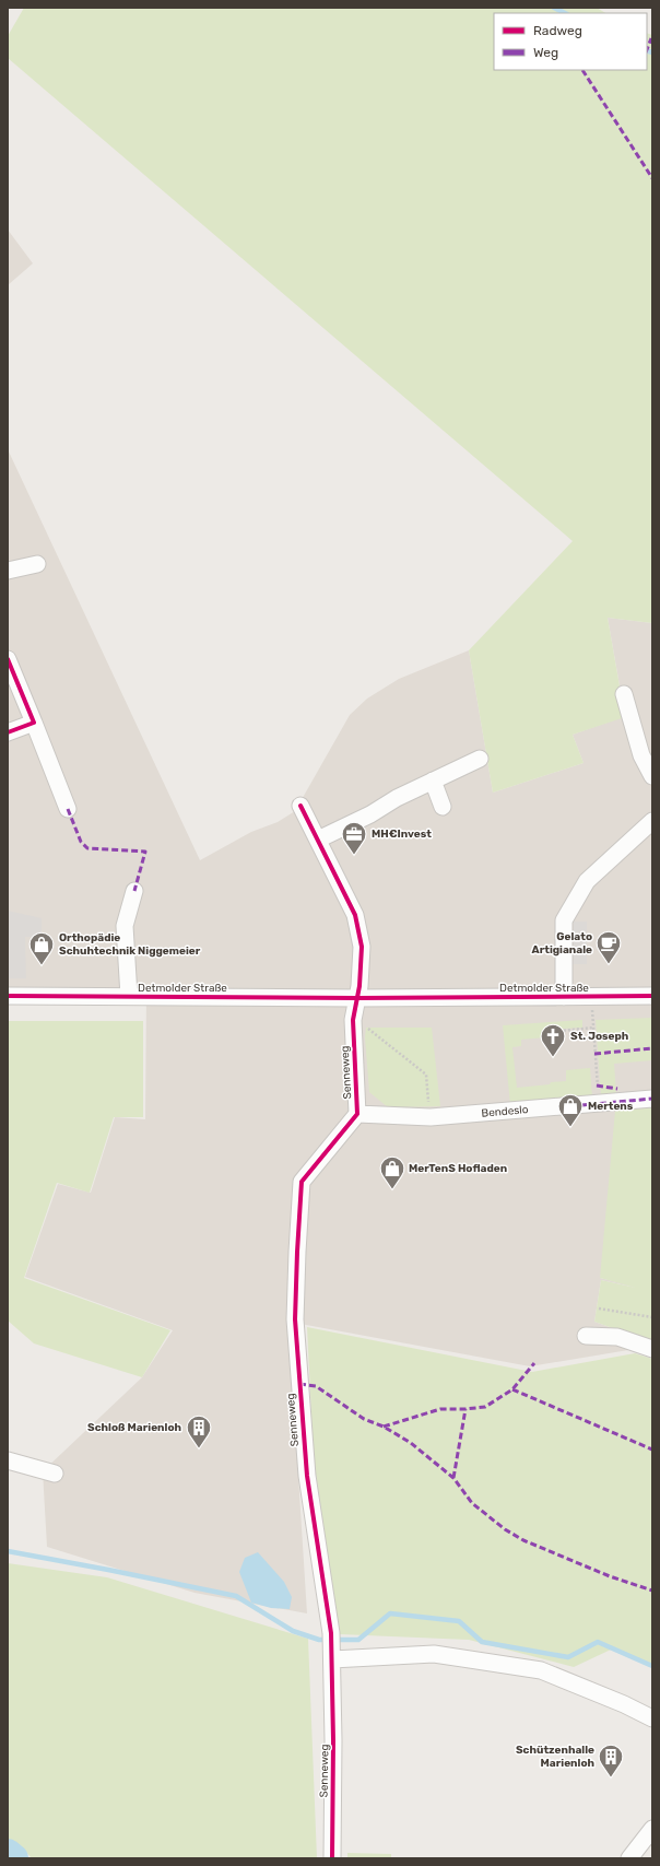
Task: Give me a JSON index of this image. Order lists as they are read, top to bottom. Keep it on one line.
{"streets":{"street":["Detmolder Straße","Senneweg","Bendeslo"]},"crossings":[["Detmolder Straße","Senneweg"],["Senneweg","Bendeslo"]],"places":{"office":["MH€Invest"],"cafe":["Gelato Artigianale"],"shop":["Orthopädie Schuhtechnik Niggemeier","Mertens","MerTenS Hofladen"],"church":["St. Joseph"],"building":["Schloß Marienloh","Schützenhalle Marienloh"]},"legend":["Radweg","Weg"]}
